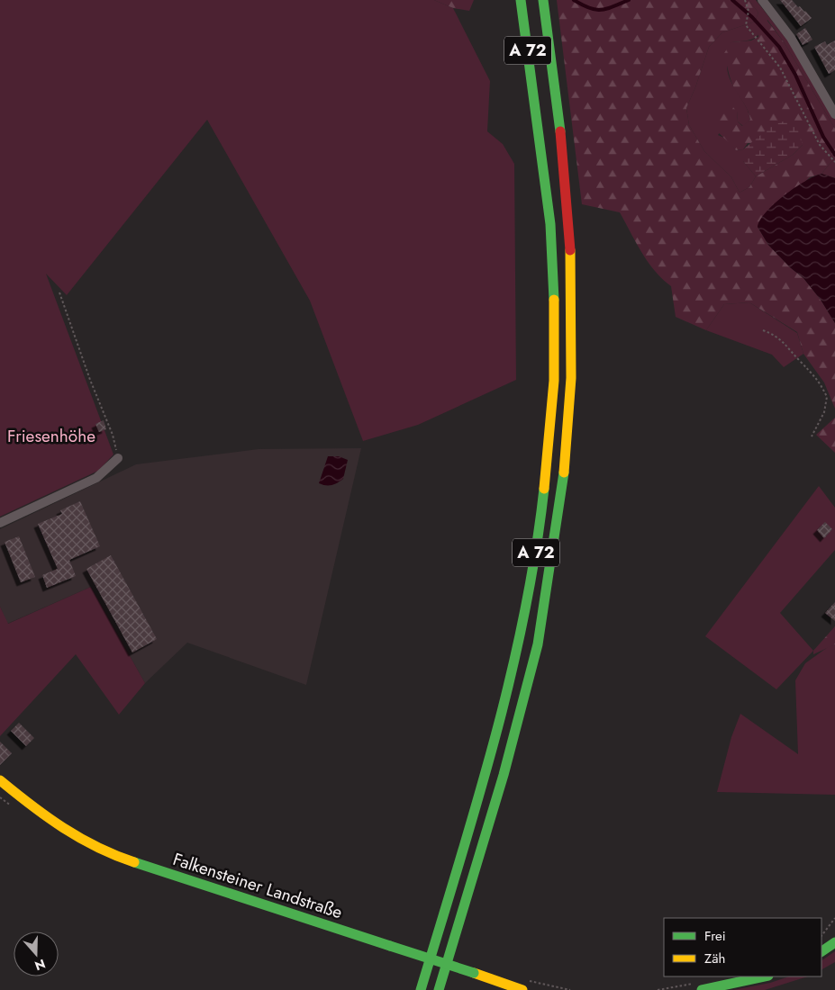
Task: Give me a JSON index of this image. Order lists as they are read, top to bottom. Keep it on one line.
{"streets":{"main road":["A 72","Falkensteiner Landstraße"]},"parks":["Friesenhöhe"],"legend":["Frei","Zäh"],"north":"bottom"}
